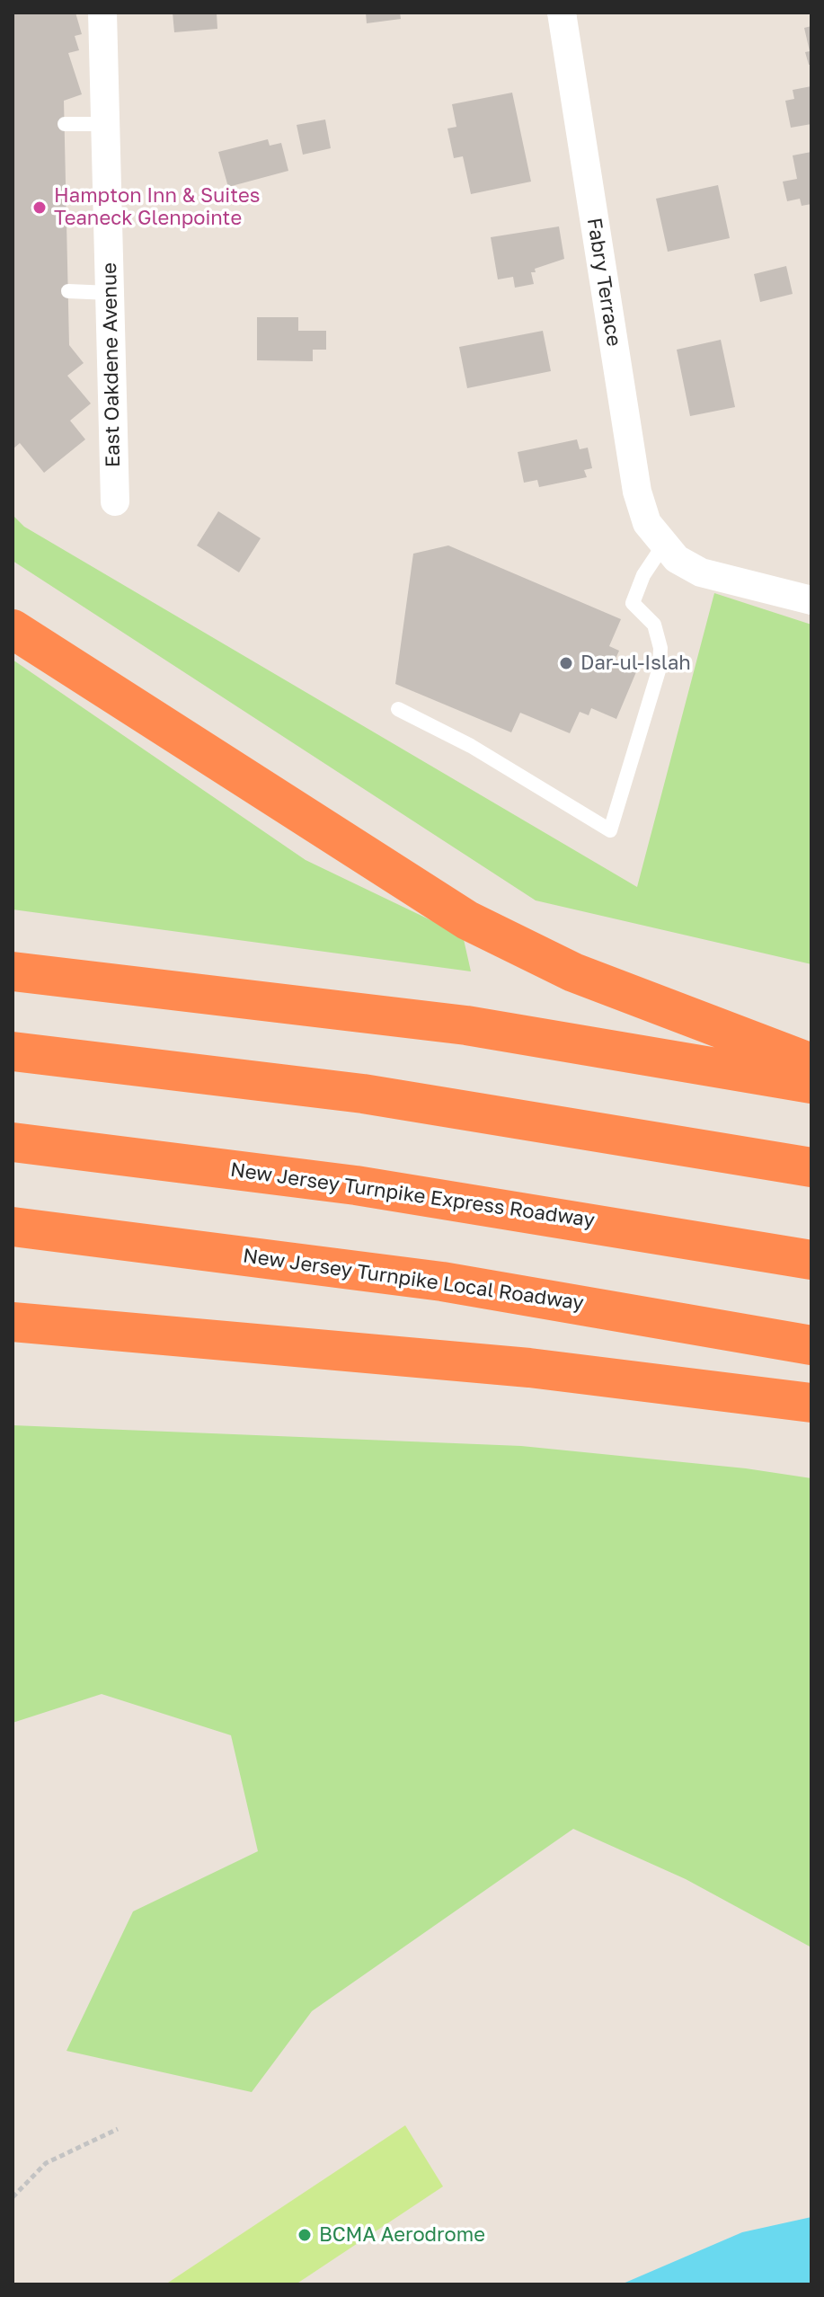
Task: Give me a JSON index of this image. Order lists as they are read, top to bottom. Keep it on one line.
{"streets":{"highway":["New Jersey Turnpike Express Roadway","New Jersey Turnpike Local Roadway"],"street":["Fabry Terrace","East Oakdene Avenue"]},"places":["Hampton Inn & Suites Teaneck Glenpointe","Dar-ul-Islah","BCMA Aerodrome"]}
